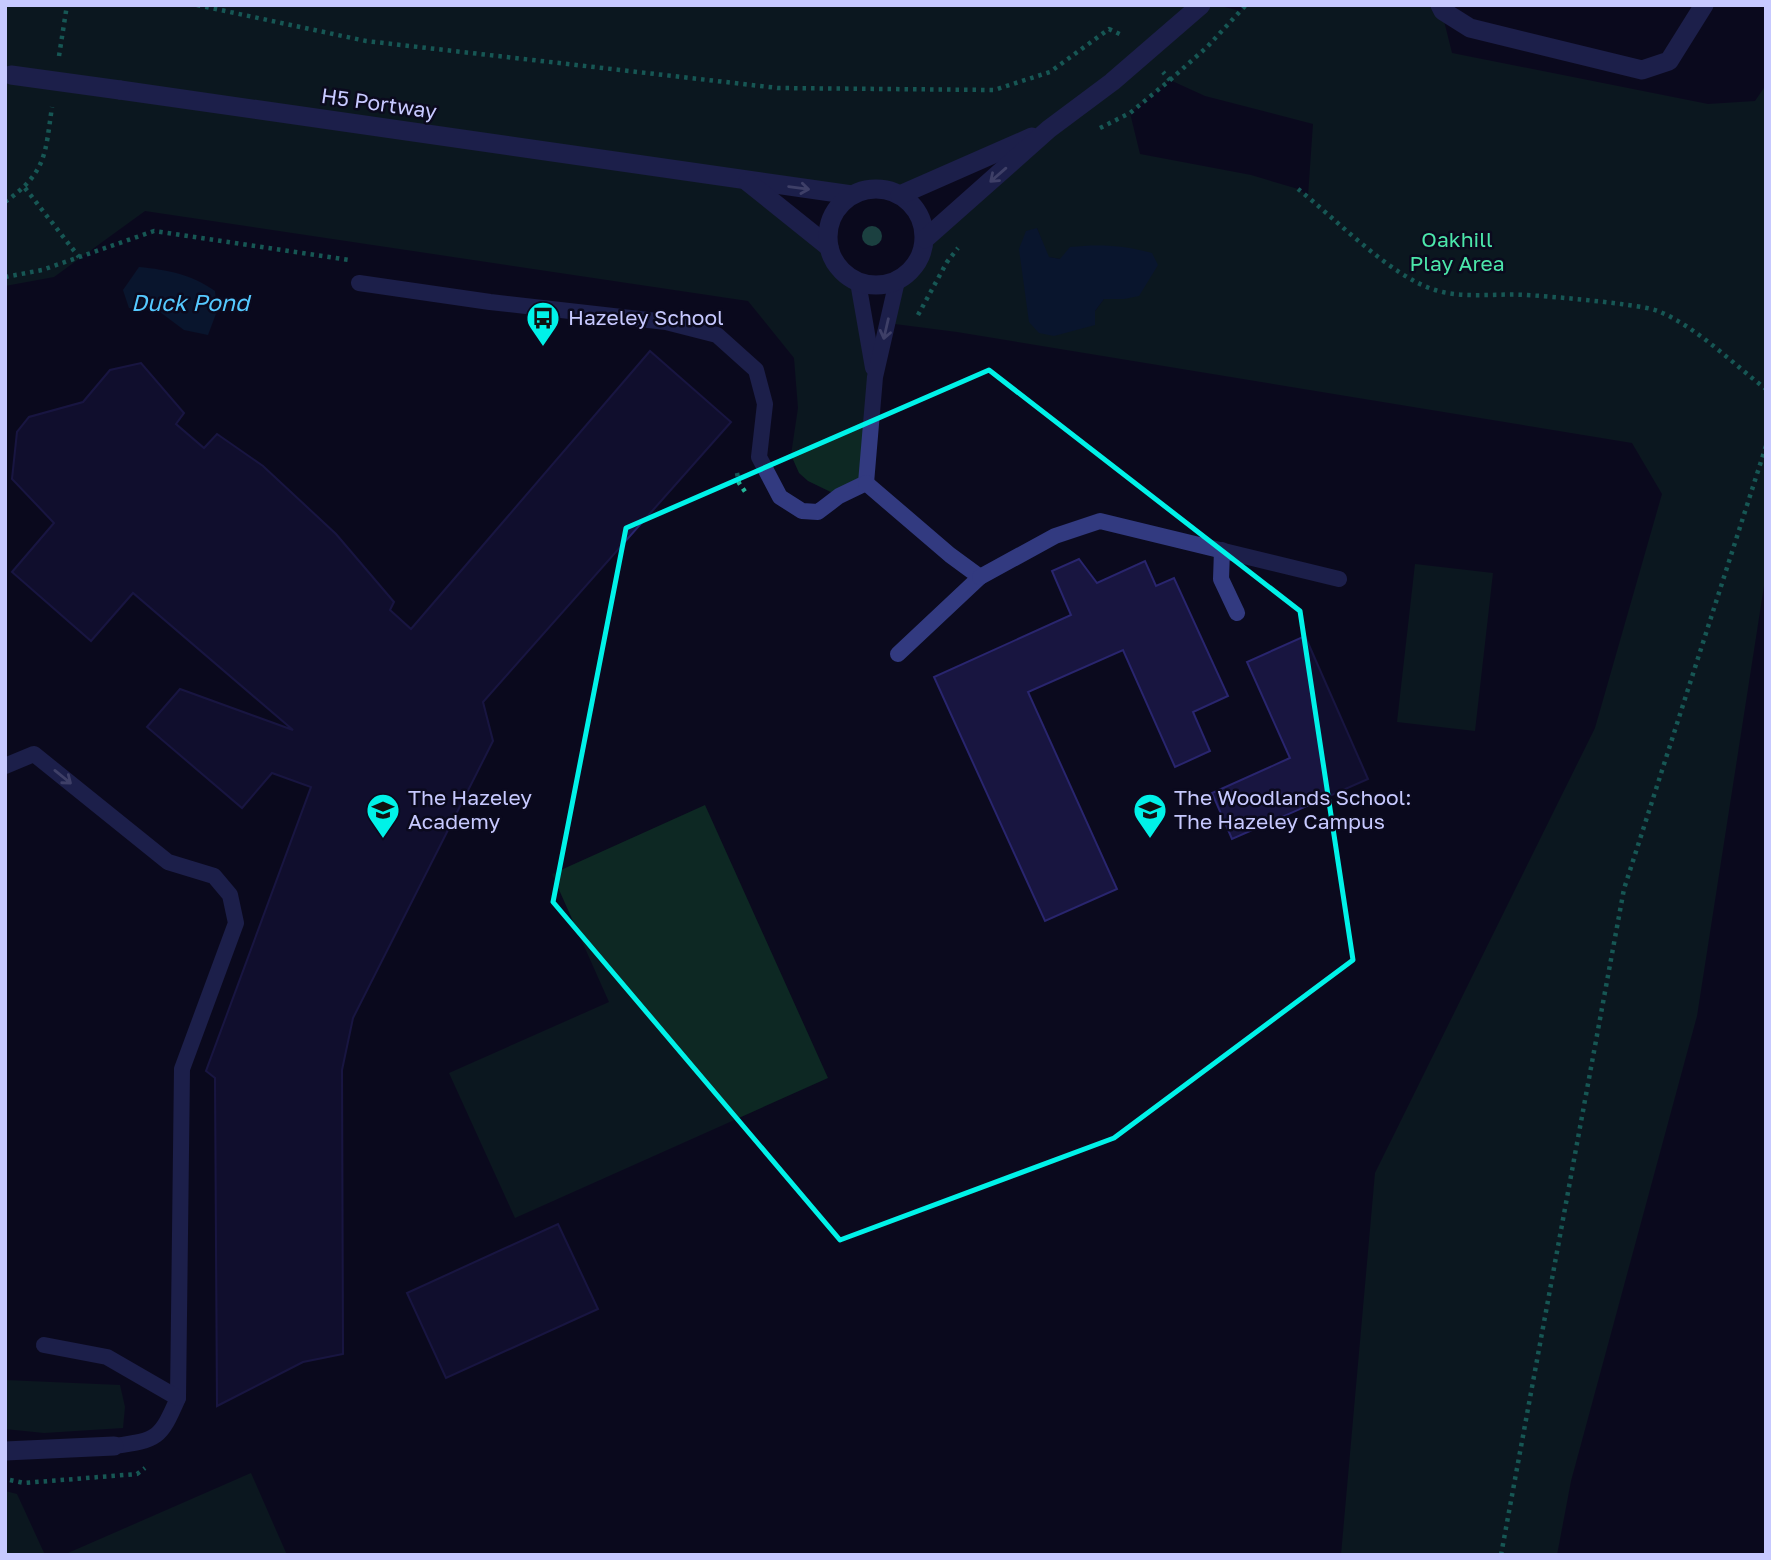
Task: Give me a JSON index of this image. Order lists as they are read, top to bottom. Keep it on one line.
{"streets":{"street":["H5 Portway"]},"water":["Duck Pond"],"parks":["Oakhill Play Area"],"places":{"bus stop":["Hazeley School"],"school or university":["The Hazeley Academy","The Woodlands School: The Hazeley Campus"]}}
